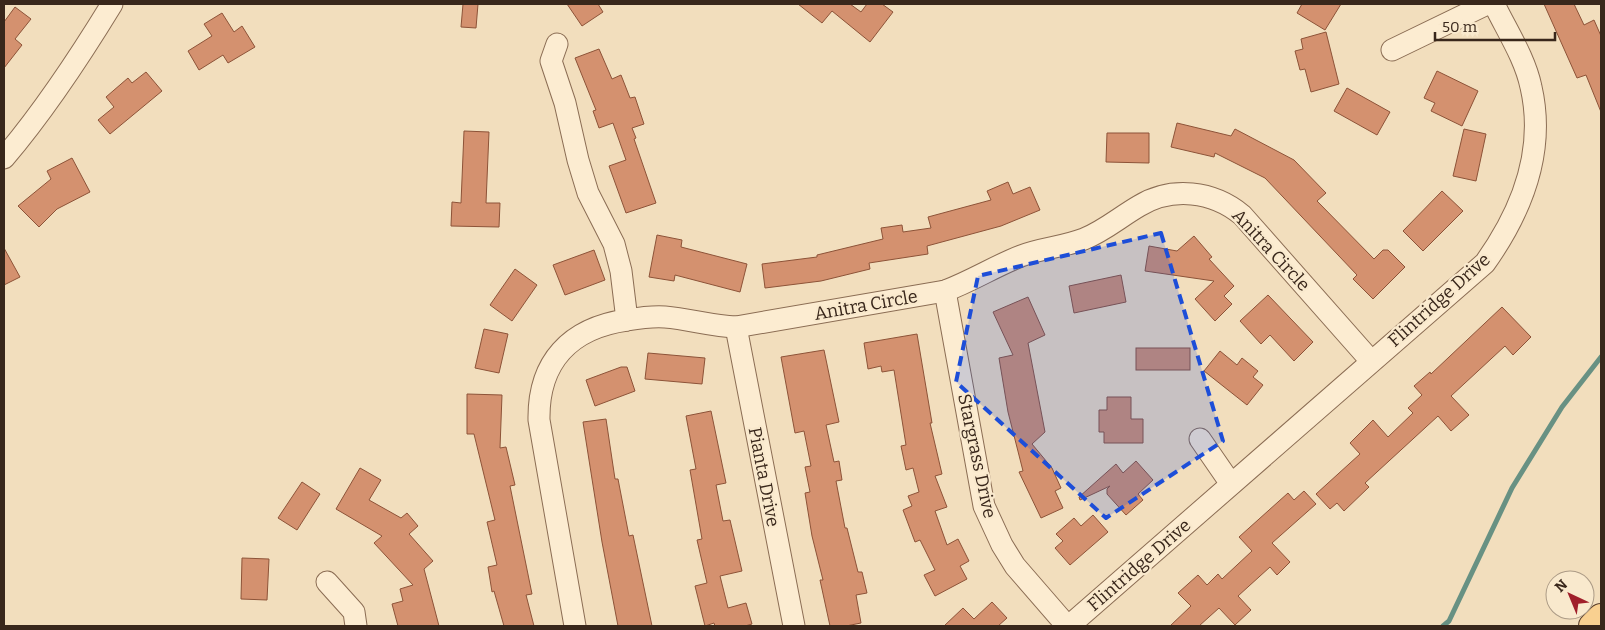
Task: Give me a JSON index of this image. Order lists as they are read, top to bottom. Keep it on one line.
{"streets":{"street":["Anitra Circle","Flintridge Drive","Stargrass Drive","Pianta Drive"]},"crossings":[["Anitra Circle","Flintridge Drive"],["Anitra Circle","Stargrass Drive"],["Anitra Circle","Pianta Drive"],["Flintridge Drive","Stargrass Drive"]],"scale_bar":"50 m","north":"top left"}
